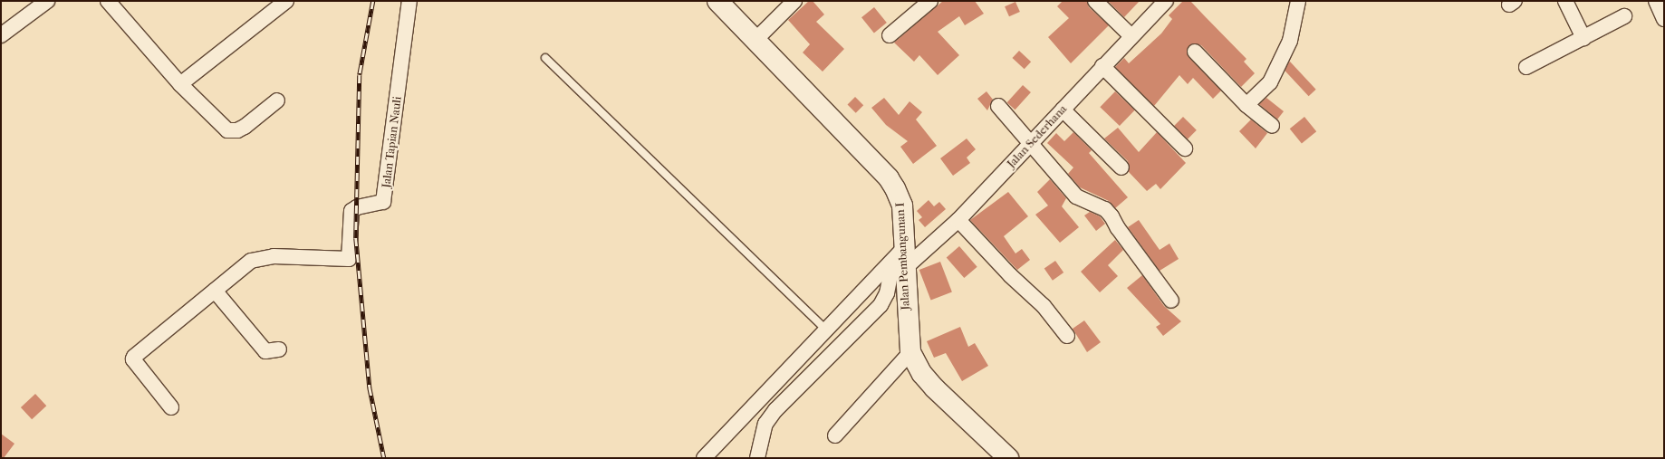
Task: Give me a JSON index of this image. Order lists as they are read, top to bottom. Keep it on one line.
{"streets":{"main road":["Jalan Pembangunan I"],"street":["Jalan Sederhana","Jalan Tapian Nauli"]},"crossings":[["Jalan Sederhana","Jalan Pembangunan I"]]}
